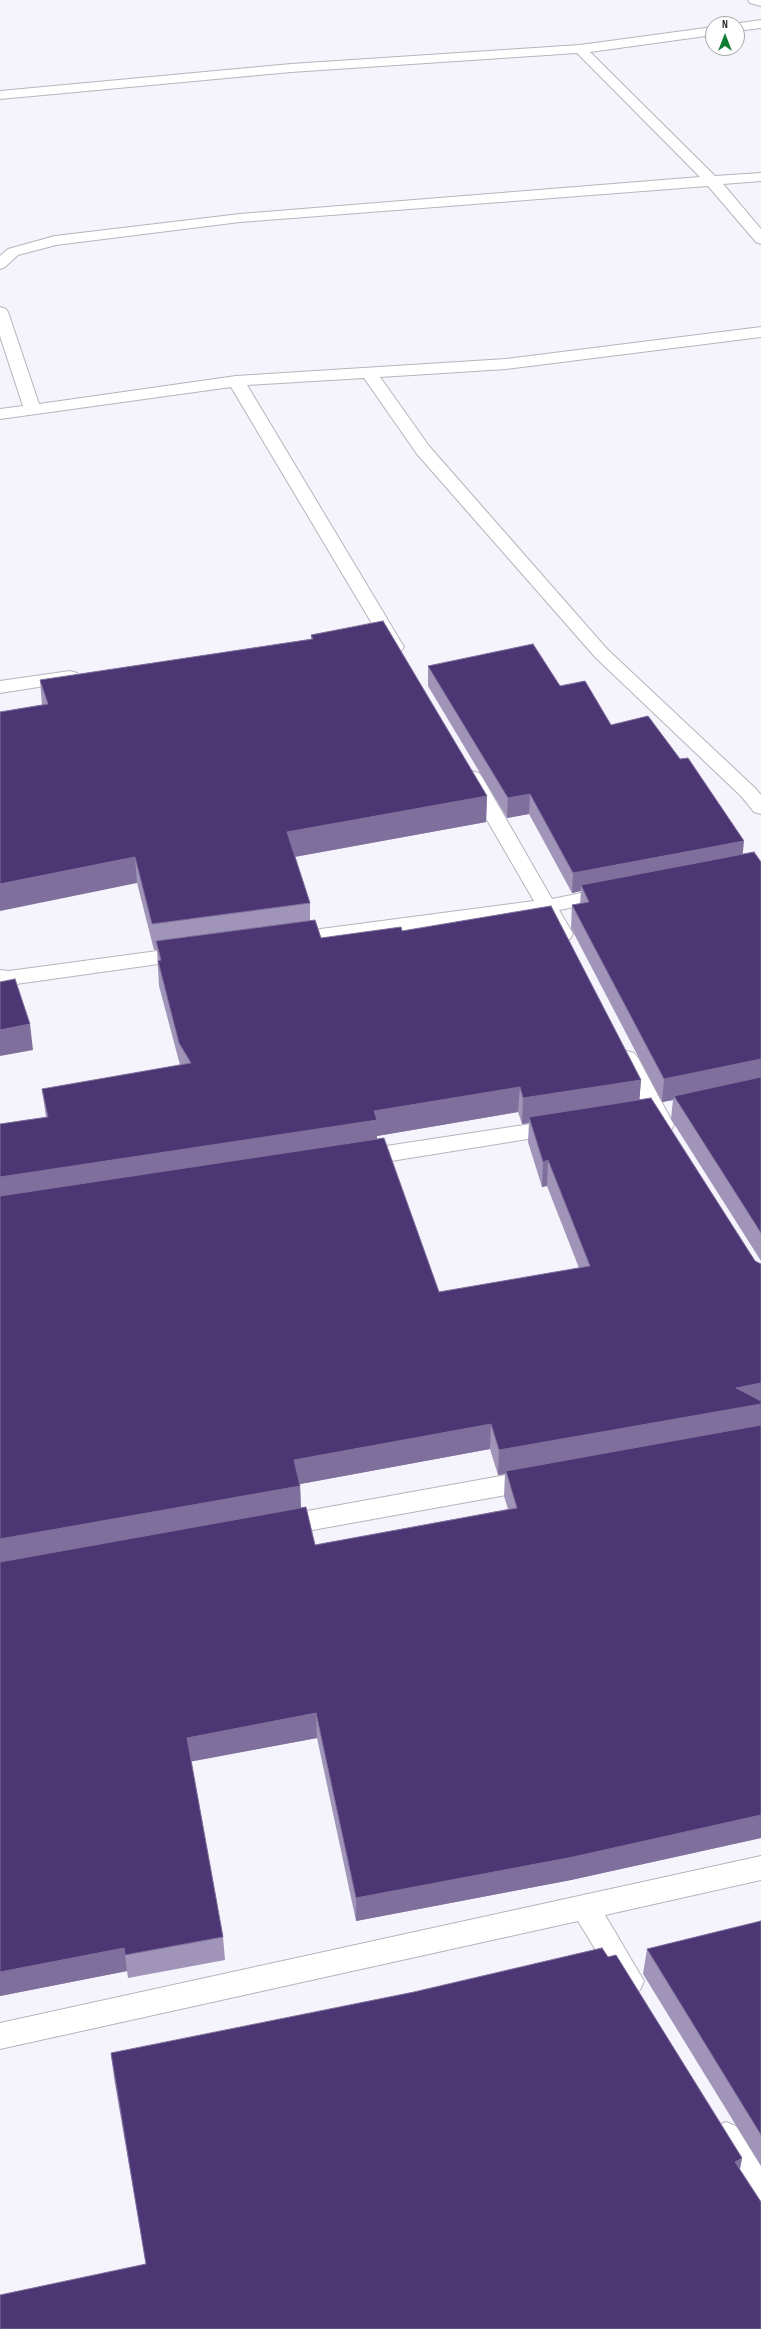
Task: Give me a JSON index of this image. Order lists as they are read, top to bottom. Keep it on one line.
{"north":"top"}
